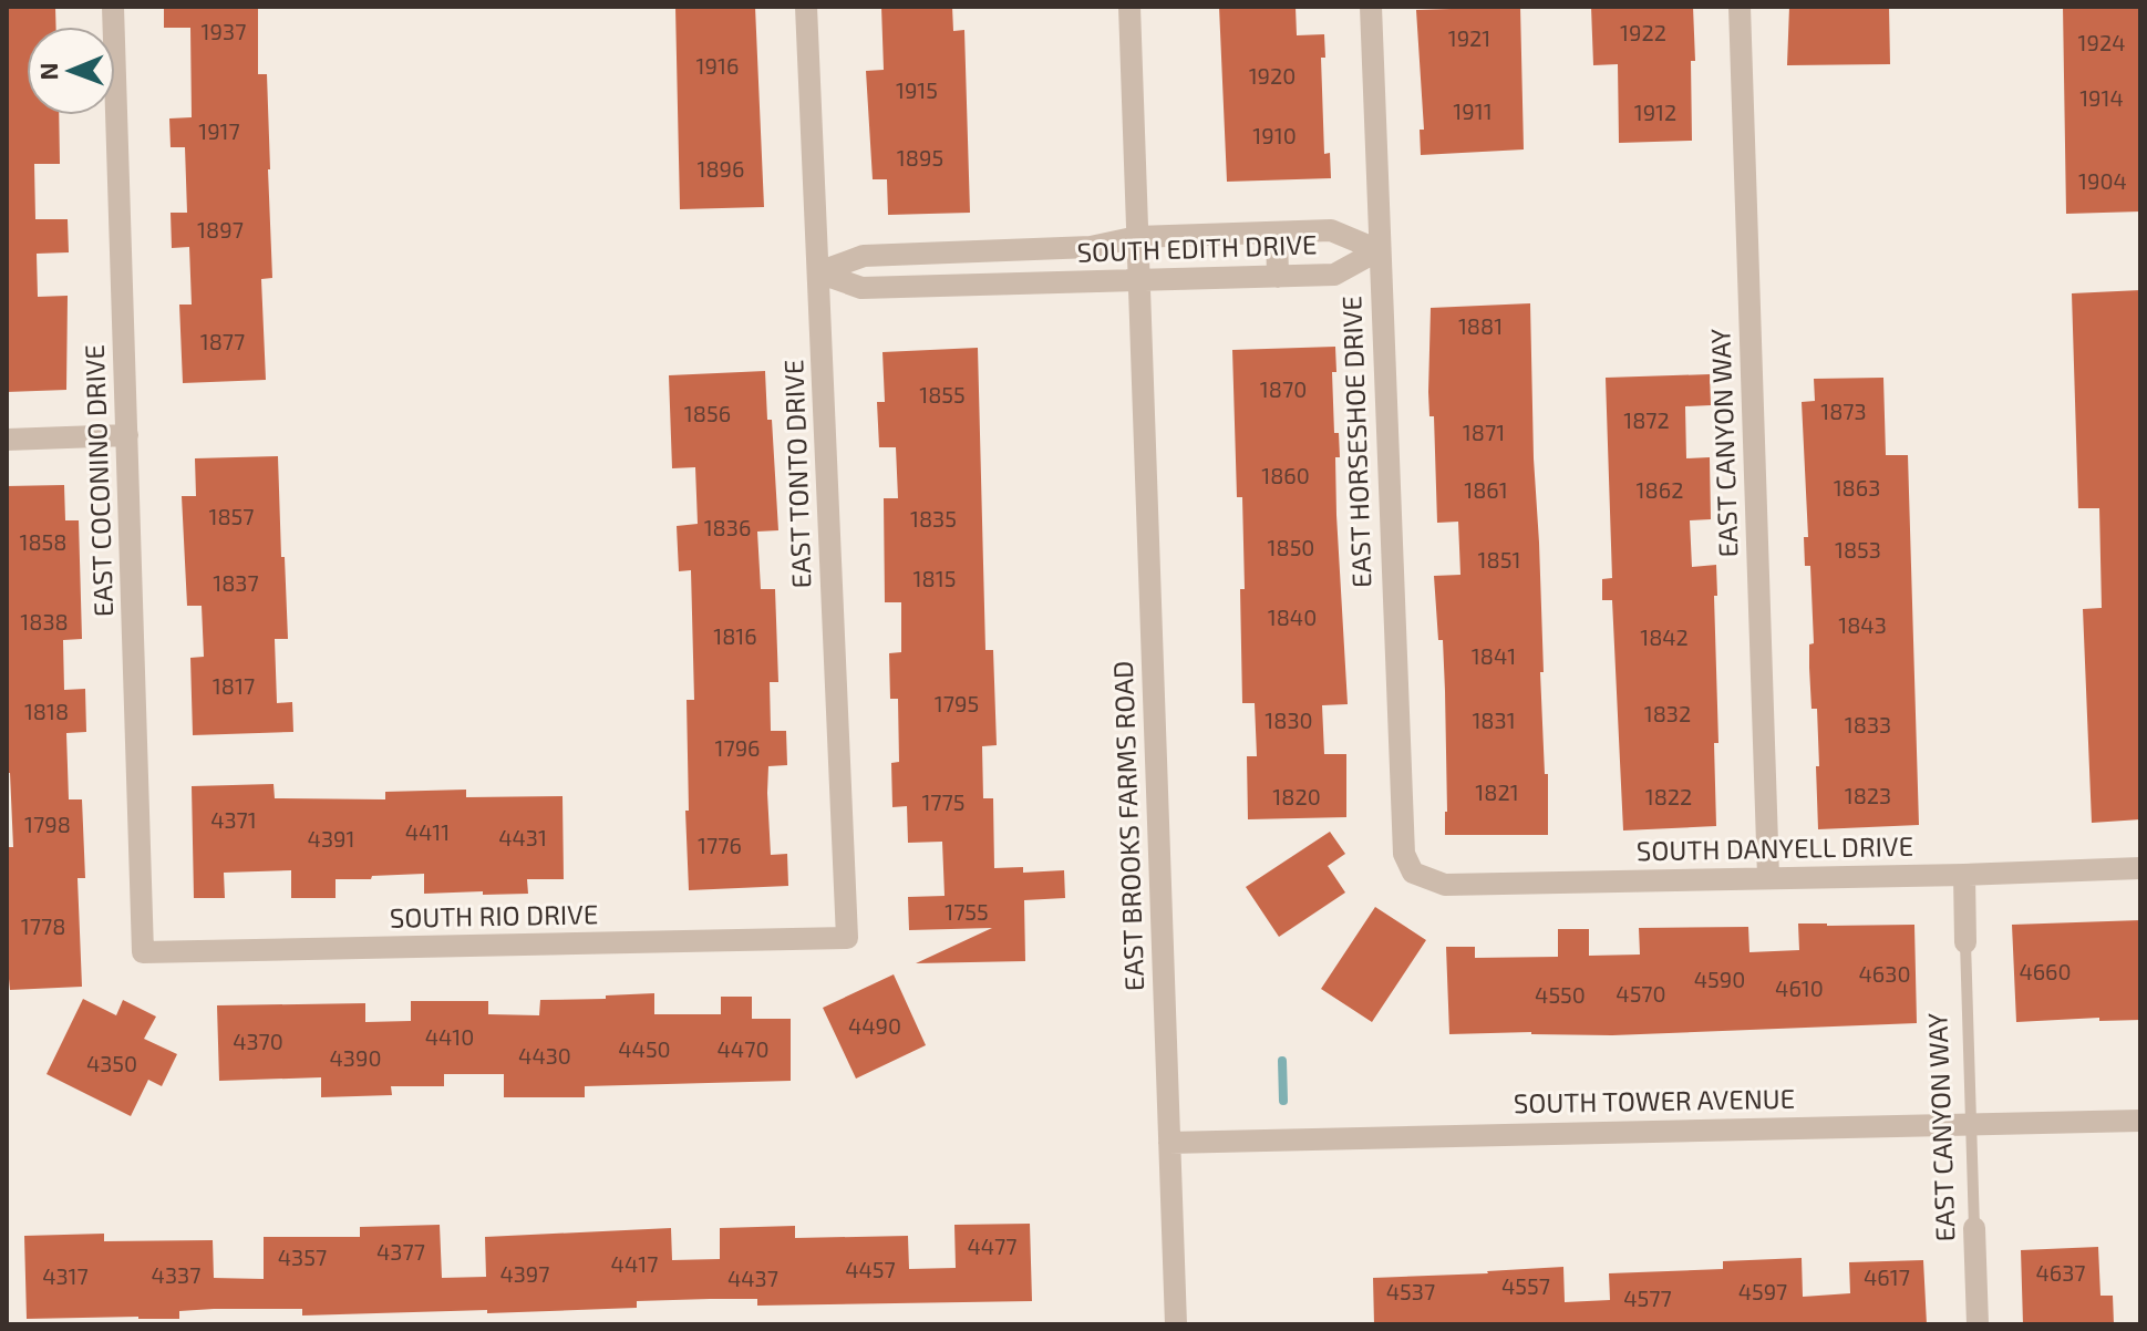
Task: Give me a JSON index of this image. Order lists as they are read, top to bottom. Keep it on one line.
{"streets":{"street":["SOUTH EDITH DRIVE","EAST HORSESHOE DRIVE","EAST CANYON WAY","EAST TONTO DRIVE","EAST COCONINO DRIVE","EAST BROOKS FARMS ROAD","SOUTH DANYELL DRIVE","SOUTH RIO DRIVE","SOUTH TOWER AVENUE"]},"crossings":[["SOUTH EDITH DRIVE","EAST HORSESHOE DRIVE"],["SOUTH EDITH DRIVE","EAST TONTO DRIVE"],["SOUTH EDITH DRIVE","EAST BROOKS FARMS ROAD"],["EAST HORSESHOE DRIVE","SOUTH DANYELL DRIVE"],["EAST CANYON WAY","SOUTH DANYELL DRIVE"],["EAST CANYON WAY","SOUTH TOWER AVENUE"],["EAST TONTO DRIVE","SOUTH RIO DRIVE"],["EAST COCONINO DRIVE","SOUTH RIO DRIVE"],["EAST BROOKS FARMS ROAD","SOUTH TOWER AVENUE"]],"house_numbers":["1937","1922","1921","1924","1916","1920","1915","1914","1911","1912","1917","1910","1895","1896","1904","1897","1881","1877","1870","1855","1873","1856","1872","1871","1860","1863","1861","1862","1857","1835","1836","1858","1850","1853","1851","1815","1837","1840","1838","1843","1816","1842","1841","1817","1795","1818","1832","1830","1831","1833","1796","1821","1823","1820","1822","1775","4371","1798","4411","4431","4391","1776","1755","1778","4660","4630","4590","4610","4570","4550","4490","4410","4370","4450","4470","4430","4390","4350","4477","4377","4357","4417","4457","4637","4397","4337","4317","4617","4437","4557","4537","4597","4577"],"north":"left"}
